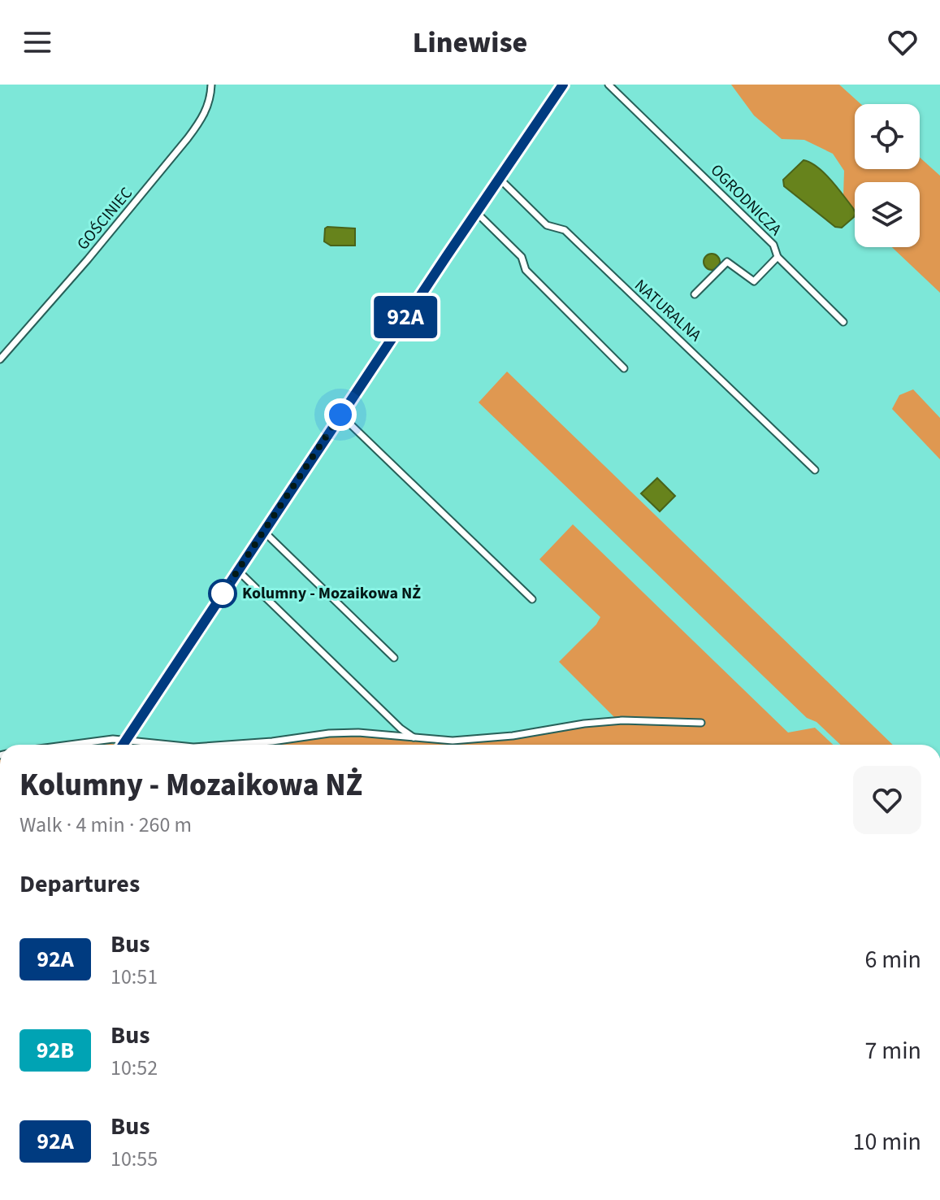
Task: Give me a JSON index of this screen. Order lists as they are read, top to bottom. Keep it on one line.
{"streets":{"street":["OGRODNICZA","GOŚCINIEC","NATURALNA"]},"places":["Kolumny - Mozaikowa NŻ"],"lines":["bus line 92A"],"page":{"header":"Linewise","on_map":"92A","heading":[["Kolumny - Mozaikowa NŻ","Walk · 4 min · 260 m"],"Departures"],"list":[{"mark":"92A","name":"Bus","note":"10:51","value":"6 min"},{"mark":"92B","name":"Bus","note":"10:52","value":"7 min"},{"mark":"92A","name":"Bus","note":"10:55","value":"10 min"}]}}
